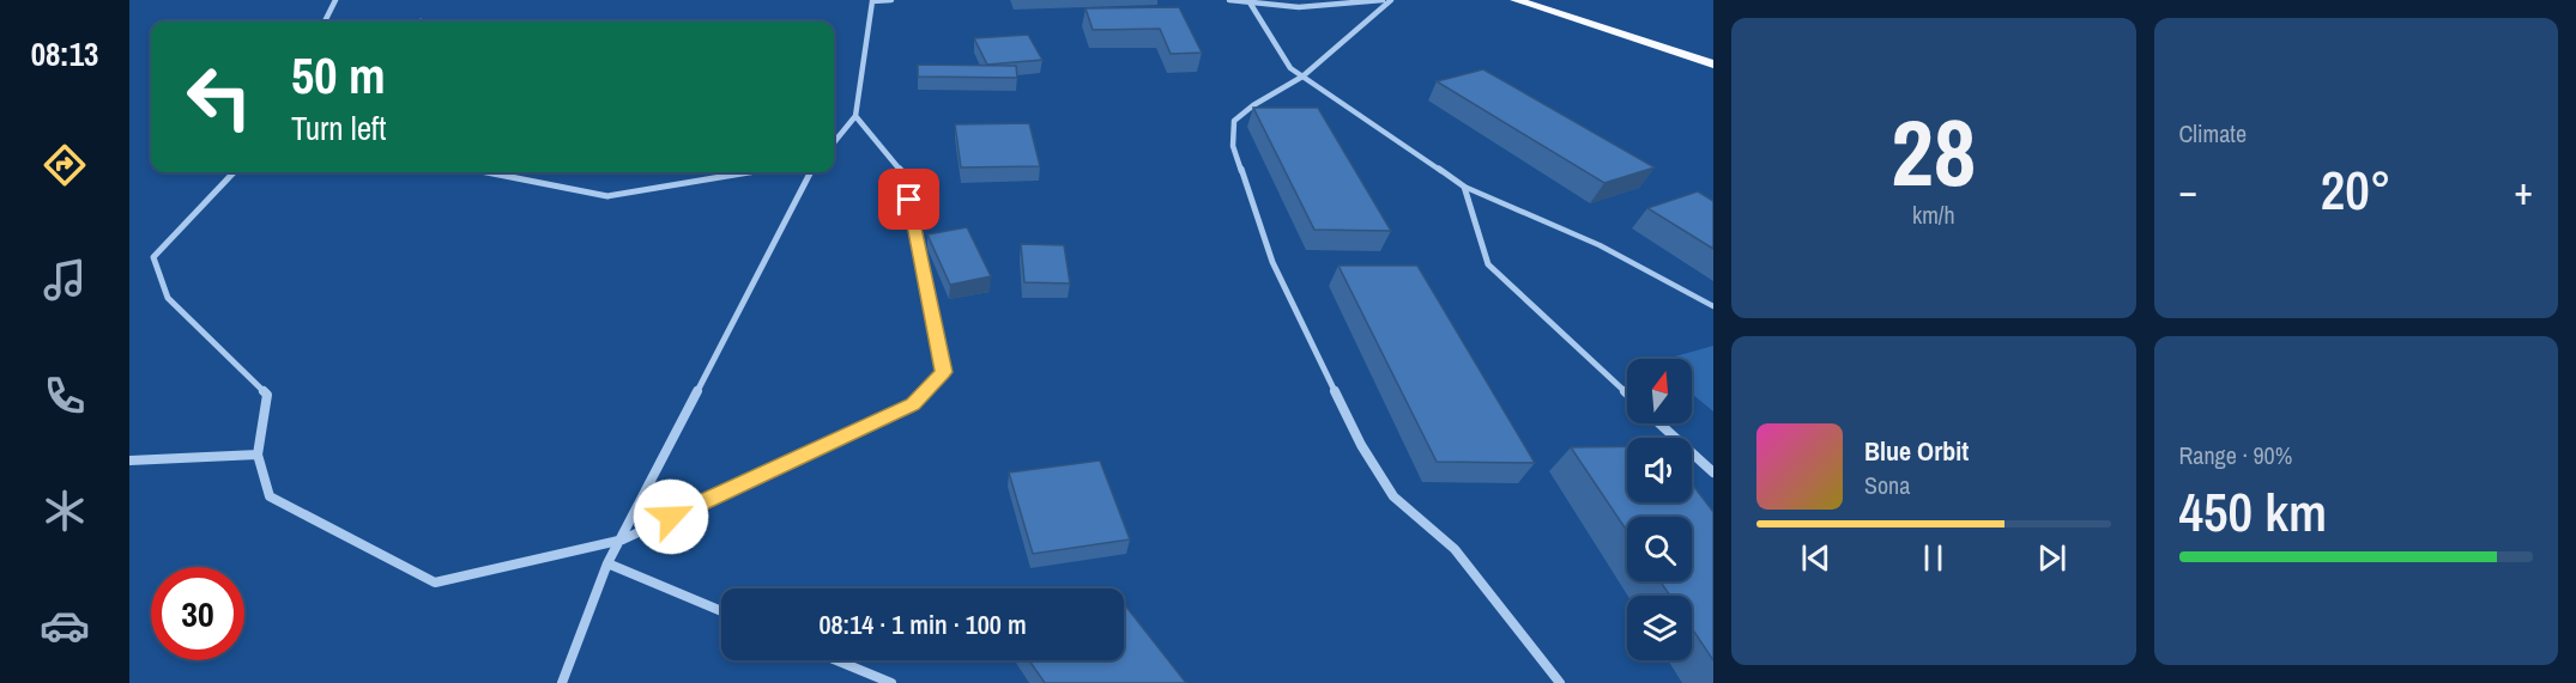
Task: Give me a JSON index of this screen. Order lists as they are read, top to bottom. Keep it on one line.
{"north":"top","page":{"tabs":"08:13","tile":[["28","km/h"],"Climate",["Range · 90%","450 km"]],"turn":["50 m","Turn left"],"heat":["−","20°","+"],"song":["Blue Orbit","Sona"],"limit":"30","trip":"08:14 · 1 min · 100 m"}}
